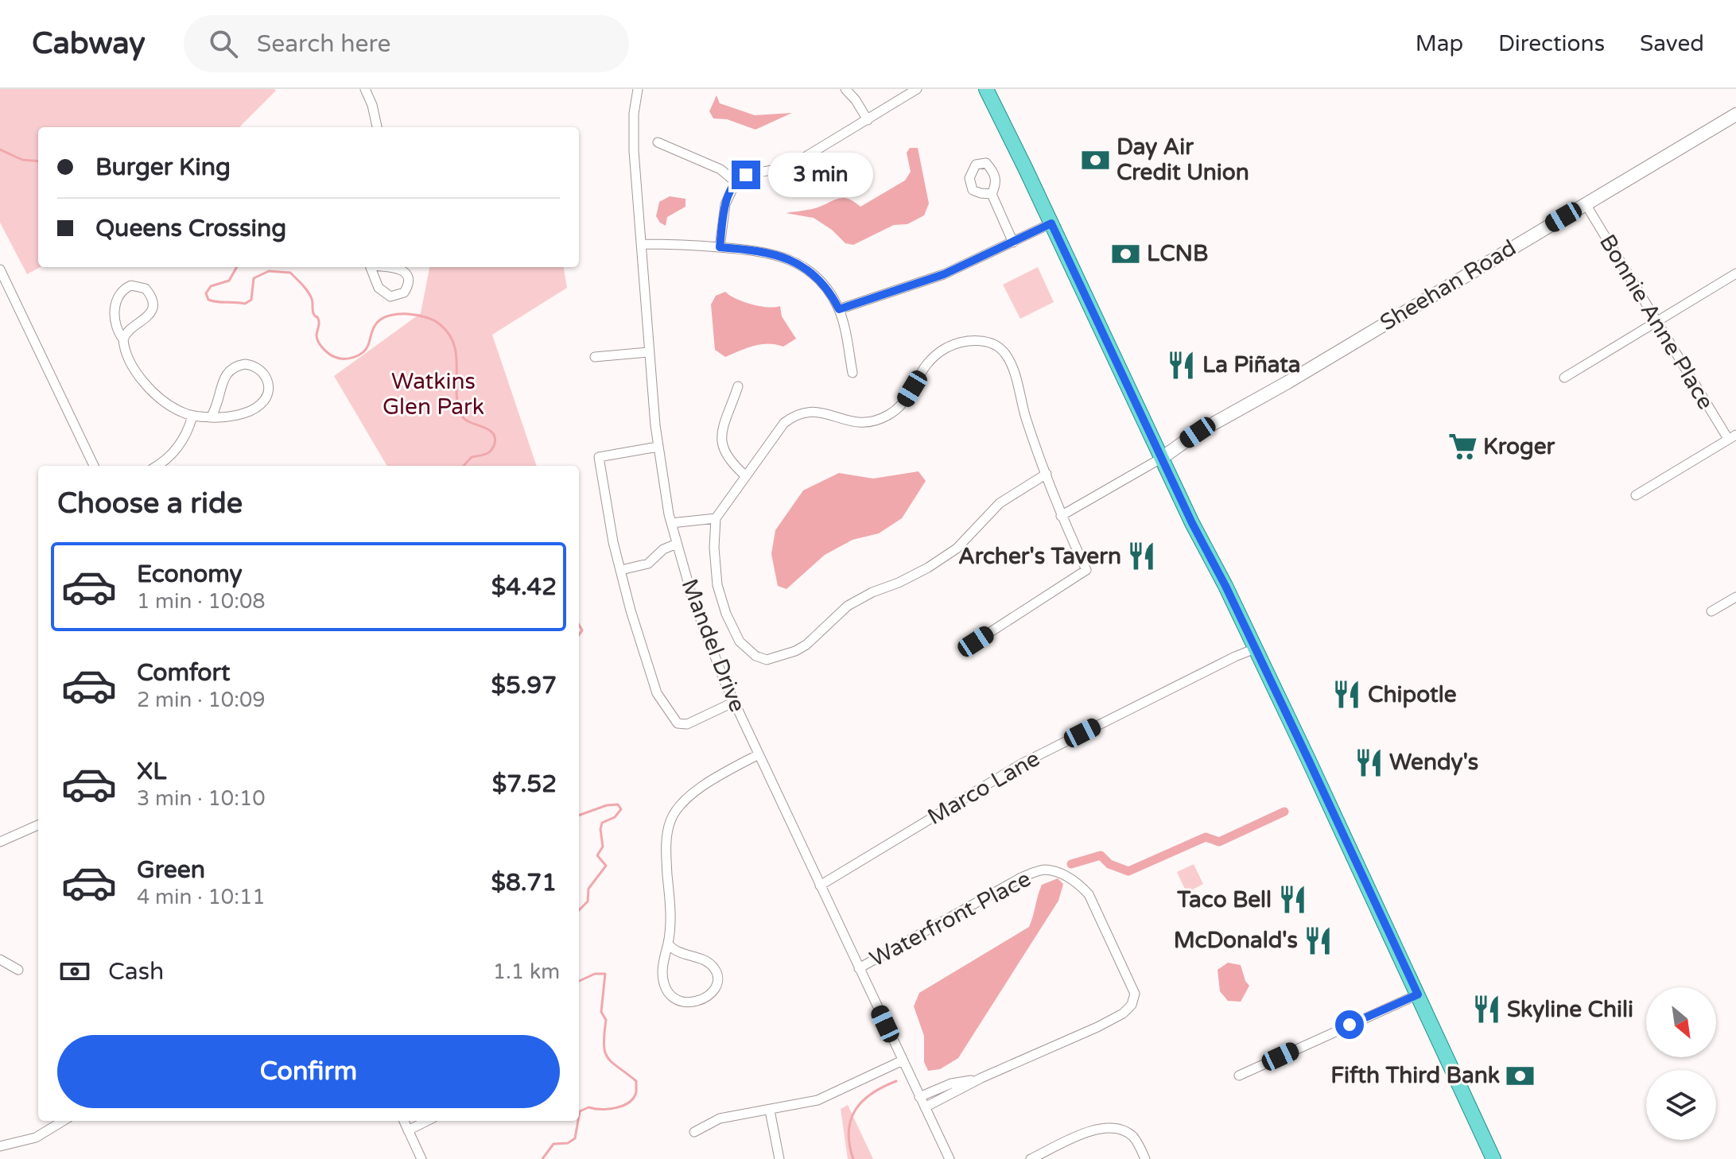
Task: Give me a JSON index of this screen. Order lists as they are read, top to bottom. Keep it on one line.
{"streets":{"street":["Sheehan Road","Bonnie Anne Place","Mandel Drive","Marco Lane","Waterfront Place"]},"crossings":[["Sheehan Road","Bonnie Anne Place"],["Mandel Drive","Marco Lane"],["Mandel Drive","Waterfront Place"]],"parks":["Watkins Glen Park"],"places":{"bank":["Day Air Credit Union","LCNB","Fifth Third Bank"],"restaurant":["La Piñata","Archer's Tavern","Chipotle","Wendy's","Taco Bell","McDonald's","Skyline Chili"],"supermarket":["Kroger"]},"north":"bottom right","page":{"header":"Cabway","search":"Search here","nav":["Map","Directions","Saved"],"banner":["Burger King","Queens Crossing"],"bubble":"3 min","heading":"Choose a ride","list":[{"name":"Economy","note":"1 min · 10:08","value":"$4.42"},{"name":"Comfort","note":"2 min · 10:09","value":"$5.97"},{"name":"XL","note":"3 min · 10:10","value":"$7.52"},{"name":"Green","note":"4 min · 10:11","value":"$8.71"}],"pay":["Cash","1.1 km"],"buttons":"Confirm"}}
